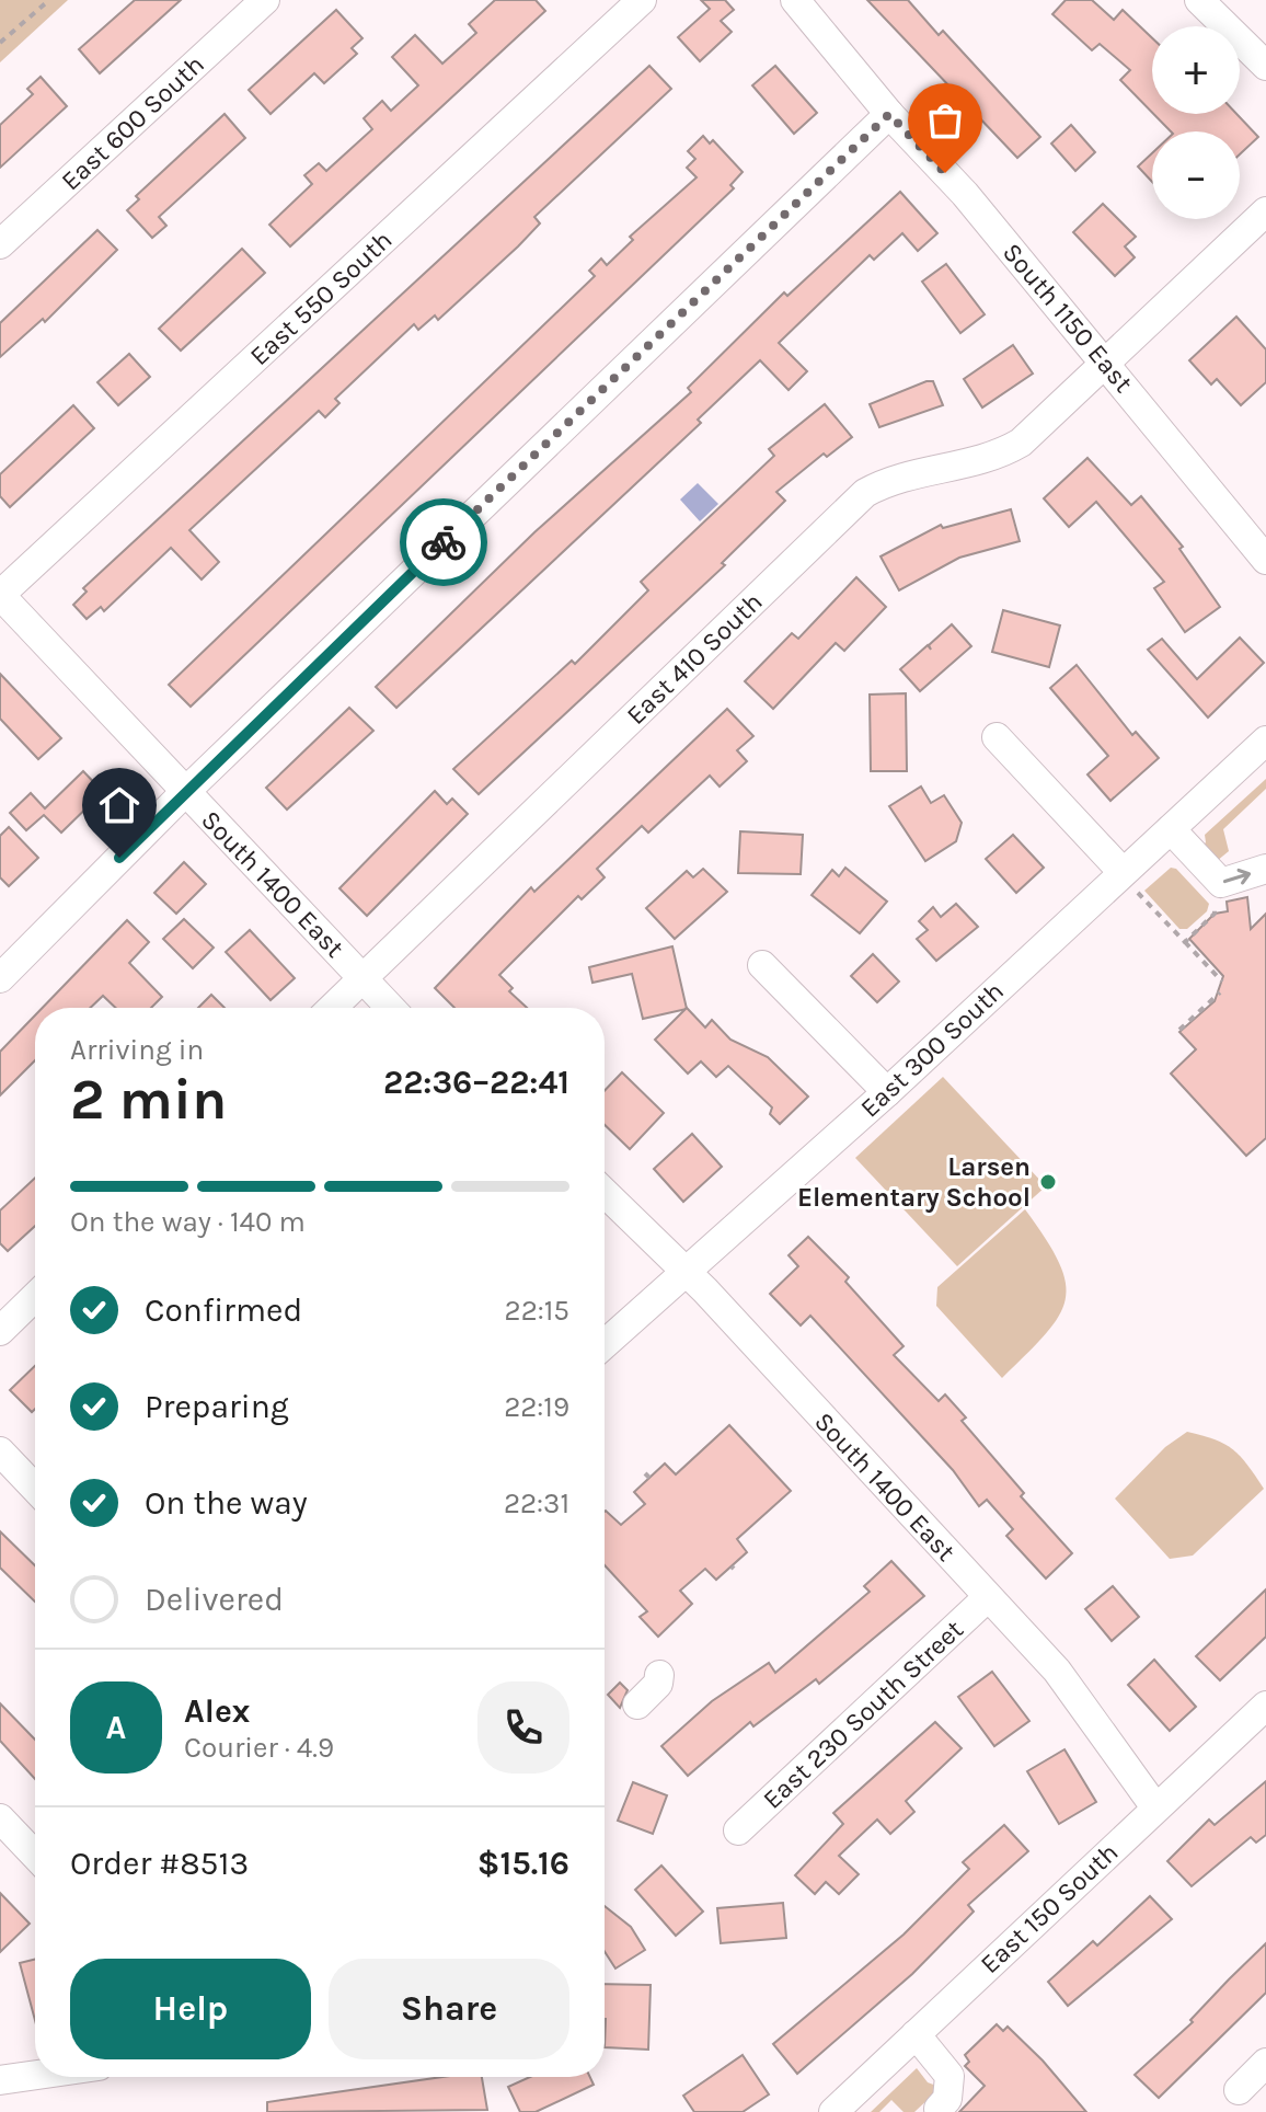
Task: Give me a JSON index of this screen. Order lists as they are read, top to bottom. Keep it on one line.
{"streets":{"street":["East 600 South","East 550 South","South 1150 East","East 410 South","South 1400 East","East 300 South","East 230 South Street","East 150 South"]},"crossings":[["East 550 South","South 1400 East"],["South 1150 East","East 410 South"],["East 410 South","South 1400 East"],["South 1400 East","East 300 South"],["South 1400 East","East 230 South Street"],["South 1400 East","East 150 South"]],"places":["Larsen Elementary School"],"page":{"map_buttons":["+","−"],"heading":["2 min","Arriving in","22:36–22:41"],"panel":["Alex","Courier · 4.9","Order #8513","$15.16"],"bar":"On the way · 140 m","list":[["Confirmed","22:15"],["Preparing","22:19"],["On the way","22:31"],"Delivered"],"round":"A","buttons":["Help","Share"]}}
